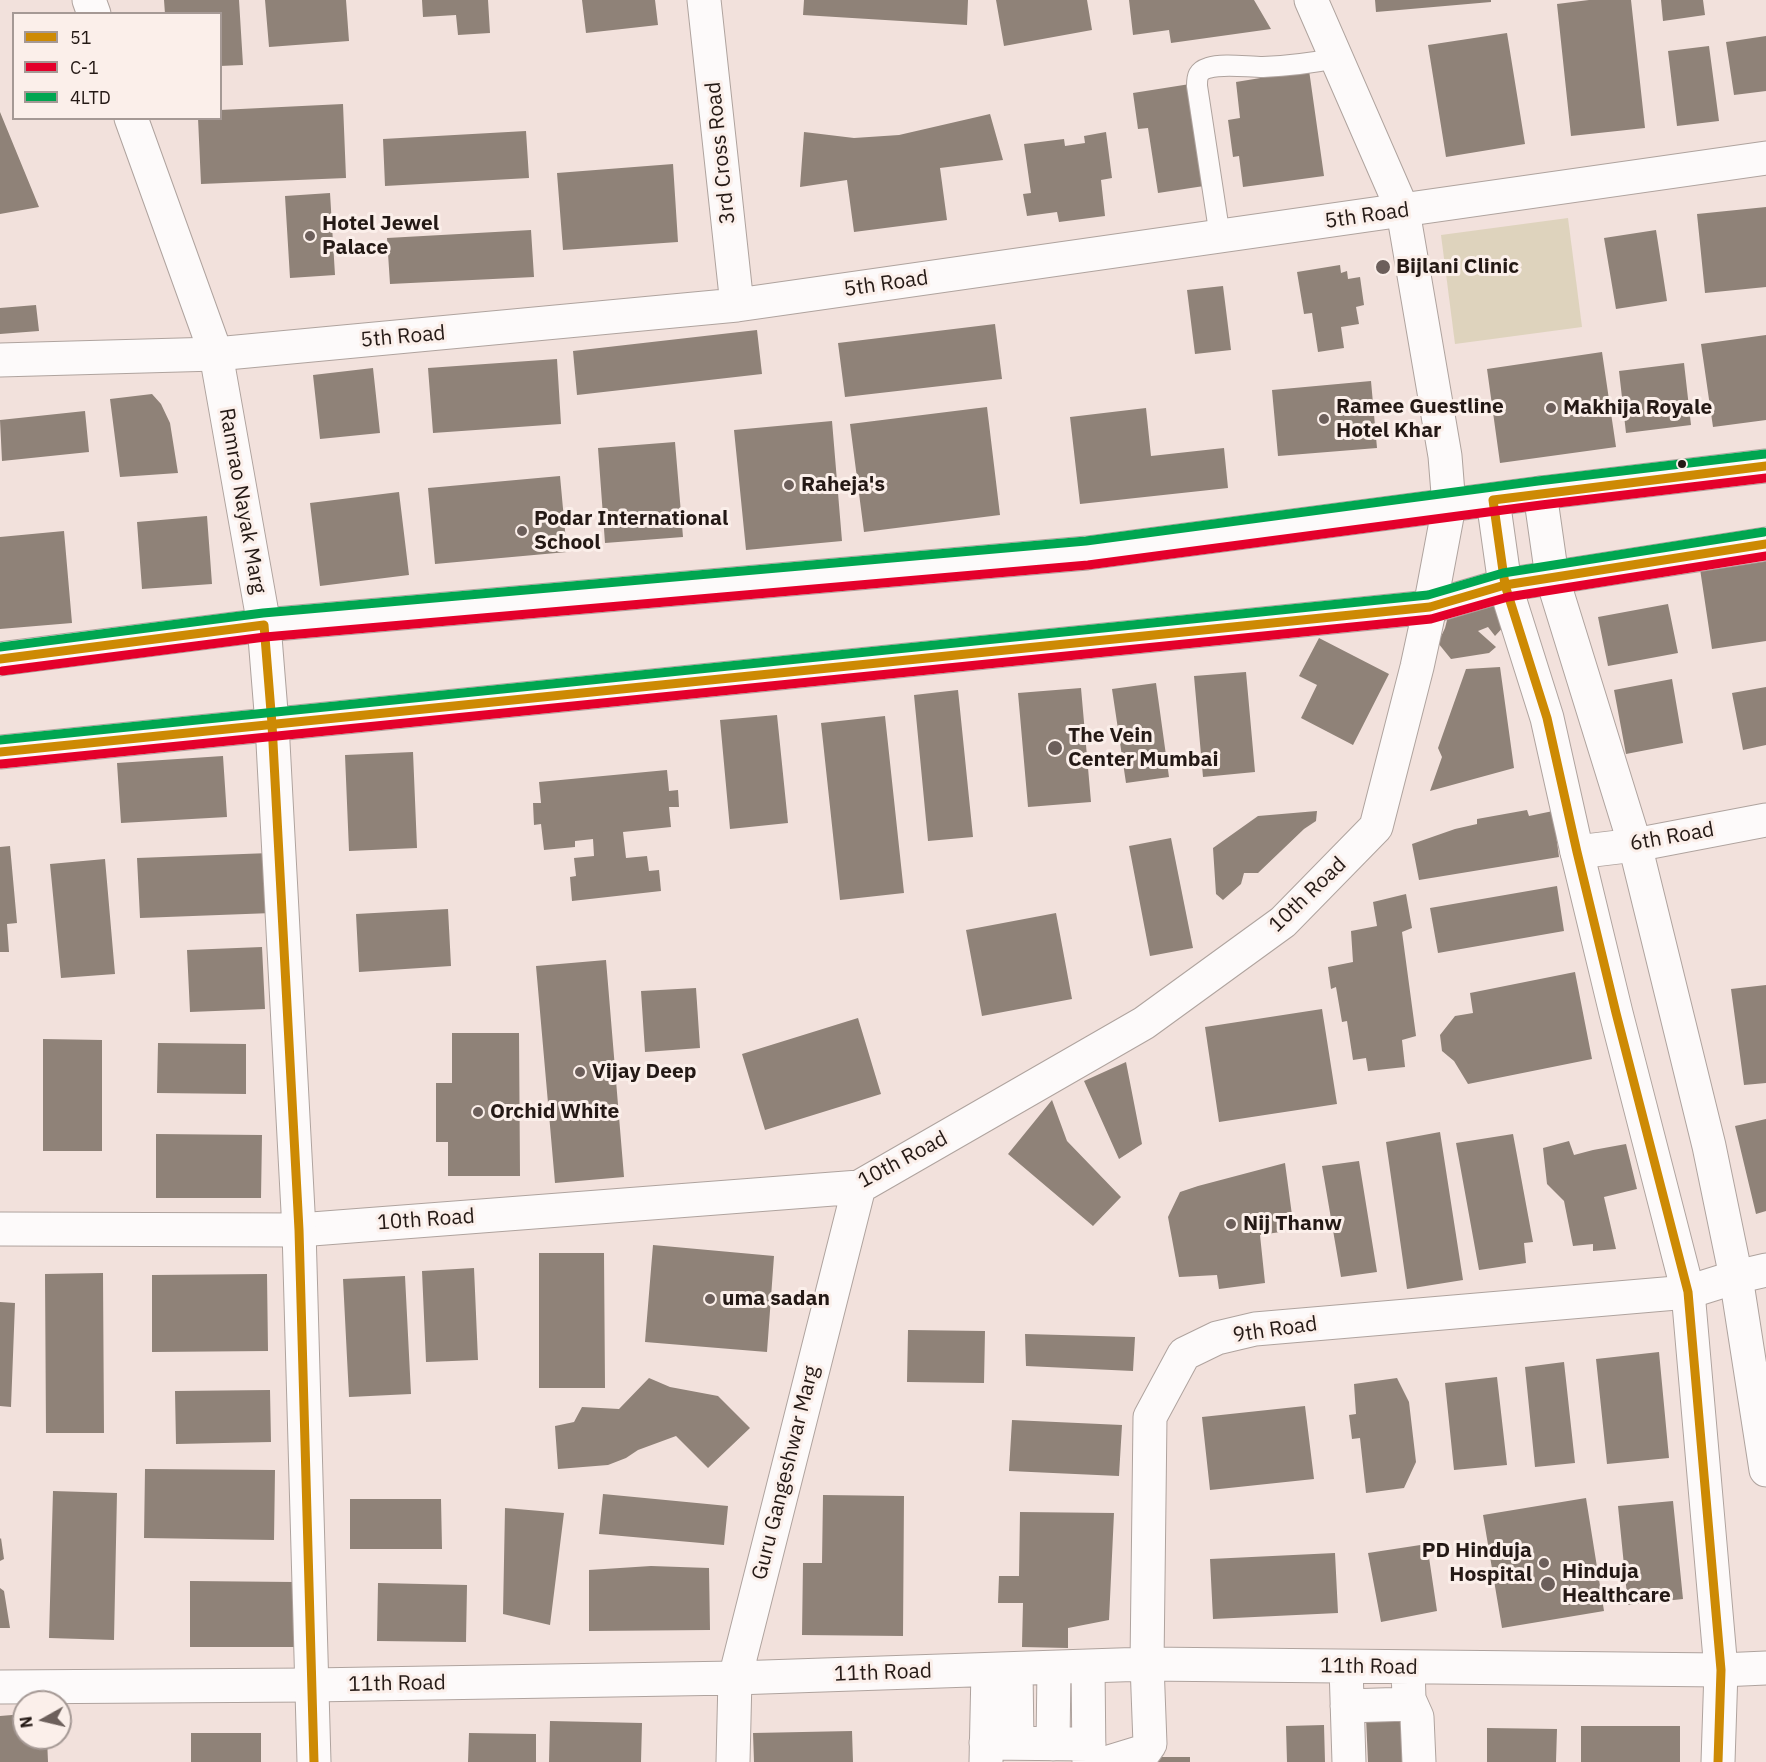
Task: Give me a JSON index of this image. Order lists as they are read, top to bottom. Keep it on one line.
{"streets":{"street":["3rd Cross Road","5th Road","Ramrao Nayak Marg","6th Road","10th Road","9th Road","Guru Gangeshwar Marg","11th Road"]},"crossings":[["3rd Cross Road","5th Road"],["5th Road","Ramrao Nayak Marg"],["5th Road","10th Road"],["Ramrao Nayak Marg","10th Road"],["Ramrao Nayak Marg","11th Road"],["10th Road","Guru Gangeshwar Marg"],["9th Road","11th Road"],["Guru Gangeshwar Marg","11th Road"]],"places":["Hotel Jewel Palace","Bijlani Clinic","Makhija Royale","Ramee Guestline Hotel Khar","Raheja's","Podar International School","The Vein Center Mumbai","Vijay Deep","Orchid White","Nij Thanw","uma sadan","PD Hinduja Hospital","Hinduja Healthcare"],"lines":["transit line 4LTD","transit line 51","transit line C-1"],"legend":["51","C-1","4LTD"],"north":"left"}
